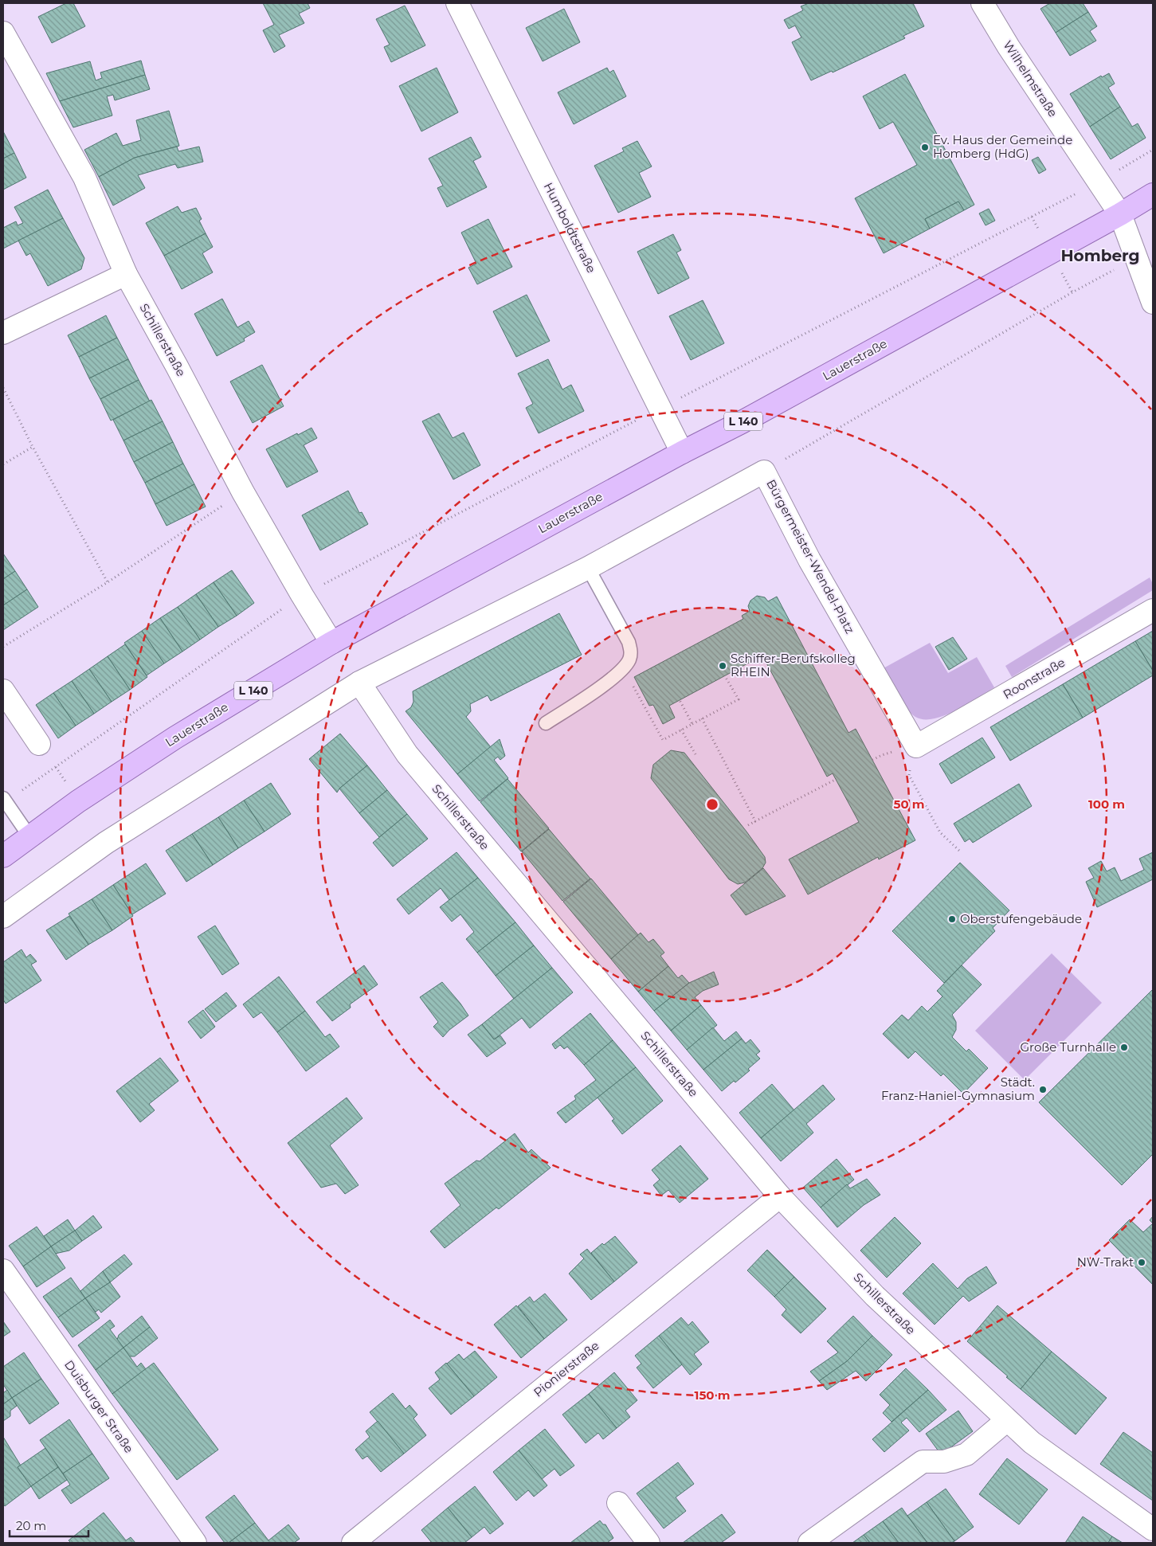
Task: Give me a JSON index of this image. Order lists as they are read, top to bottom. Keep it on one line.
{"streets":{"main road":["Lauerstraße","L 140"],"street":["Wilhelmstraße","Humboldtstraße","Schillerstraße","Bürgermeister-Wendel-Platz","Roonstraße","Pionierstraße","Duisburger Straße"]},"crossings":[["Wilhelmstraße","Lauerstraße"],["Humboldtstraße","Lauerstraße"],["Schillerstraße","Lauerstraße"],["Schillerstraße","Pionierstraße"],["Bürgermeister-Wendel-Platz","Roonstraße"]],"districts":["Homberg"],"places":["Ev. Haus der Gemeinde Homberg (HdG)","Schiffer-Berufskolleg RHEIN","Oberstufengebäude","Große Turnhalle","Städt. Franz-Haniel-Gymnasium","NW-Trakt"],"scale_bar":"20 m","rings":["50 m","100 m","150 m"]}
